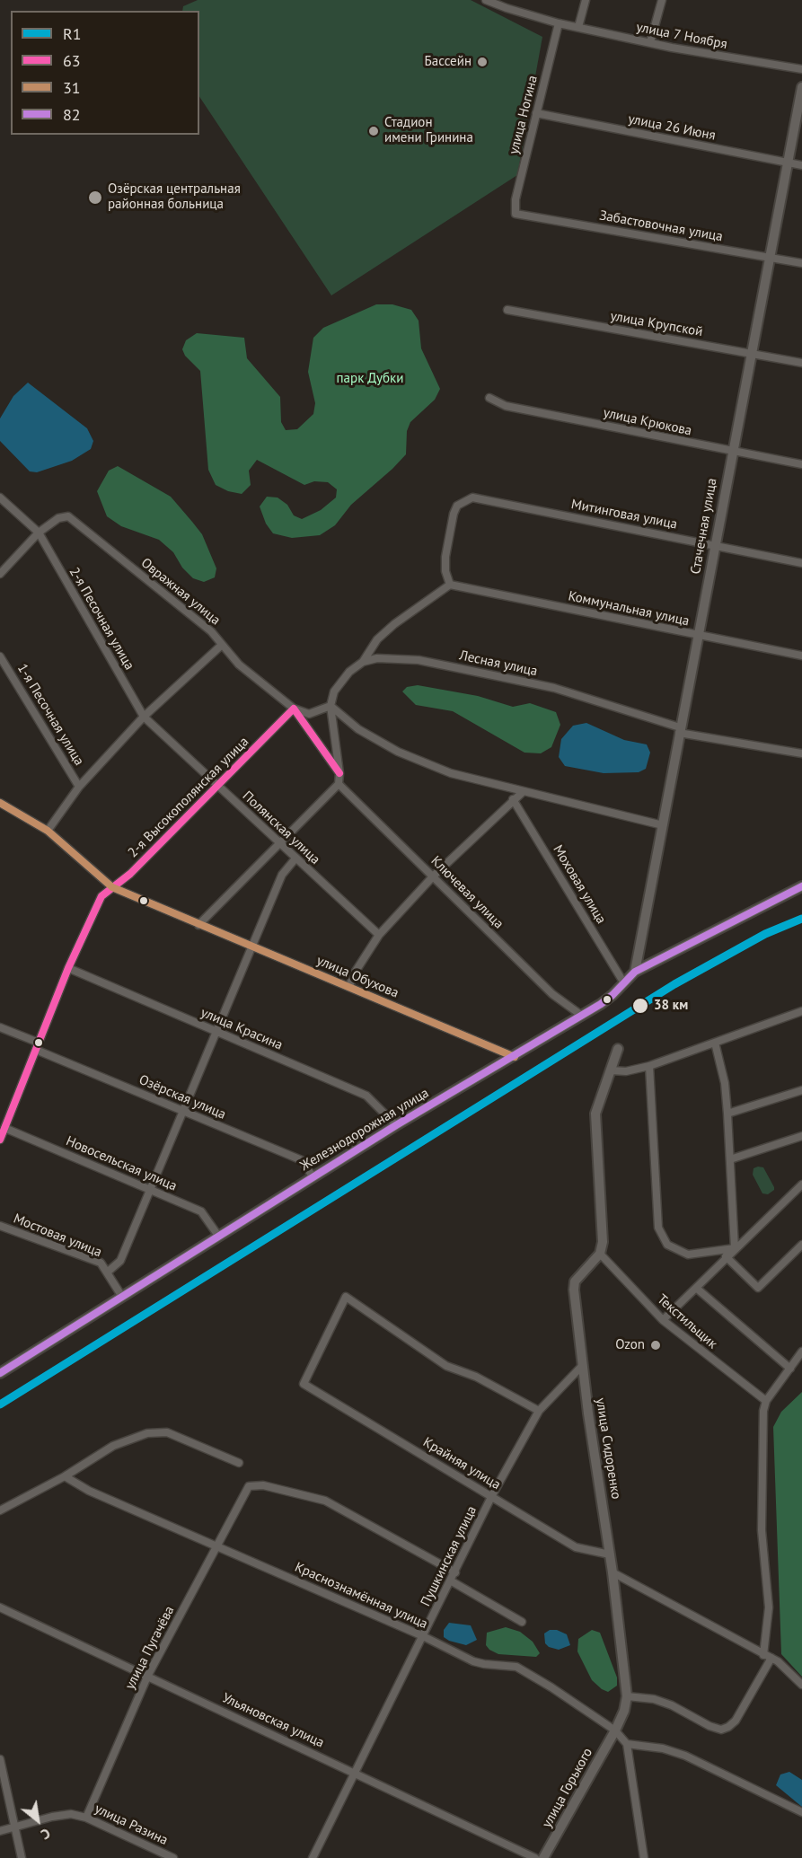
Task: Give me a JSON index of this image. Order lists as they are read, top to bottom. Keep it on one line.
{"streets":{"street":["улица 7 Ноября","улица Ногина","улица 26 Июня","Забастовочная улица","улица Крупской","улица Крюкова","Митинговая улица","Стачечная улица","Овражная улица","Коммунальная улица","2-я Песочная улица","Лесная улица","1-я Песочная улица","2-я Высокополянская улица","Полянская улица","Моховая улица","Ключевая улица","улица Обухова","улица Красина","Озёрская улица","Железнодорожная улица","Новосельская улица","Мостовая улица","Текстильщик","улица Сидоренко","Крайняя улица","Пушкинская улица","Краснознамённая улица","улица Пугачёва","Ульяновская улица","улица Горького","улица Разина"]},"crossings":[["улица 7 Ноября","улица Ногина"],["улица Ногина","улица 26 Июня"],["улица Ногина","Забастовочная улица"],["улица 26 Июня","Стачечная улица"],["Забастовочная улица","Стачечная улица"],["улица Крупской","Стачечная улица"],["улица Крюкова","Стачечная улица"],["Митинговая улица","Стачечная улица"],["Митинговая улица","Коммунальная улица"],["Стачечная улица","Коммунальная улица"],["Стачечная улица","Лесная улица"],["Стачечная улица","Железнодорожная улица"],["Овражная улица","2-я Песочная улица"],["Овражная улица","2-я Высокополянская улица"],["2-я Песочная улица","Полянская улица"],["2-я Высокополянская улица","Полянская улица"],["2-я Высокополянская улица","улица Обухова"],["2-я Высокополянская улица","улица Красина"],["2-я Высокополянская улица","Озёрская улица"],["2-я Высокополянская улица","Новосельская улица"],["Моховая улица","Железнодорожная улица"],["Ключевая улица","Железнодорожная улица"],["улица Обухова","Железнодорожная улица"],["улица Красина","Железнодорожная улица"],["Озёрская улица","Железнодорожная улица"],["Железнодорожная улица","Новосельская улица"],["Железнодорожная улица","Мостовая улица"],["Текстильщик","улица Сидоренко"],["улица Сидоренко","Крайняя улица"],["улица Сидоренко","Пушкинская улица"],["улица Сидоренко","Краснознамённая улица"],["улица Сидоренко","улица Горького"],["Крайняя улица","Пушкинская улица"],["Пушкинская улица","Краснознамённая улица"],["Пушкинская улица","улица Пугачёва"],["Пушкинская улица","Ульяновская улица"],["Краснознамённая улица","улица Пугачёва"],["Краснознамённая улица","улица Горького"],["улица Пугачёва","Ульяновская улица"],["улица Пугачёва","улица Разина"]],"parks":["парк Дубки"],"places":["Бассейн","Стадион имени Гринина","Озёрская центральная районная больница","38 км","Ozon"],"lines":["transit line 63","transit line 31","transit line 82","transit line R1"],"legend":["R1","63","31","82"],"north":"bottom right"}
